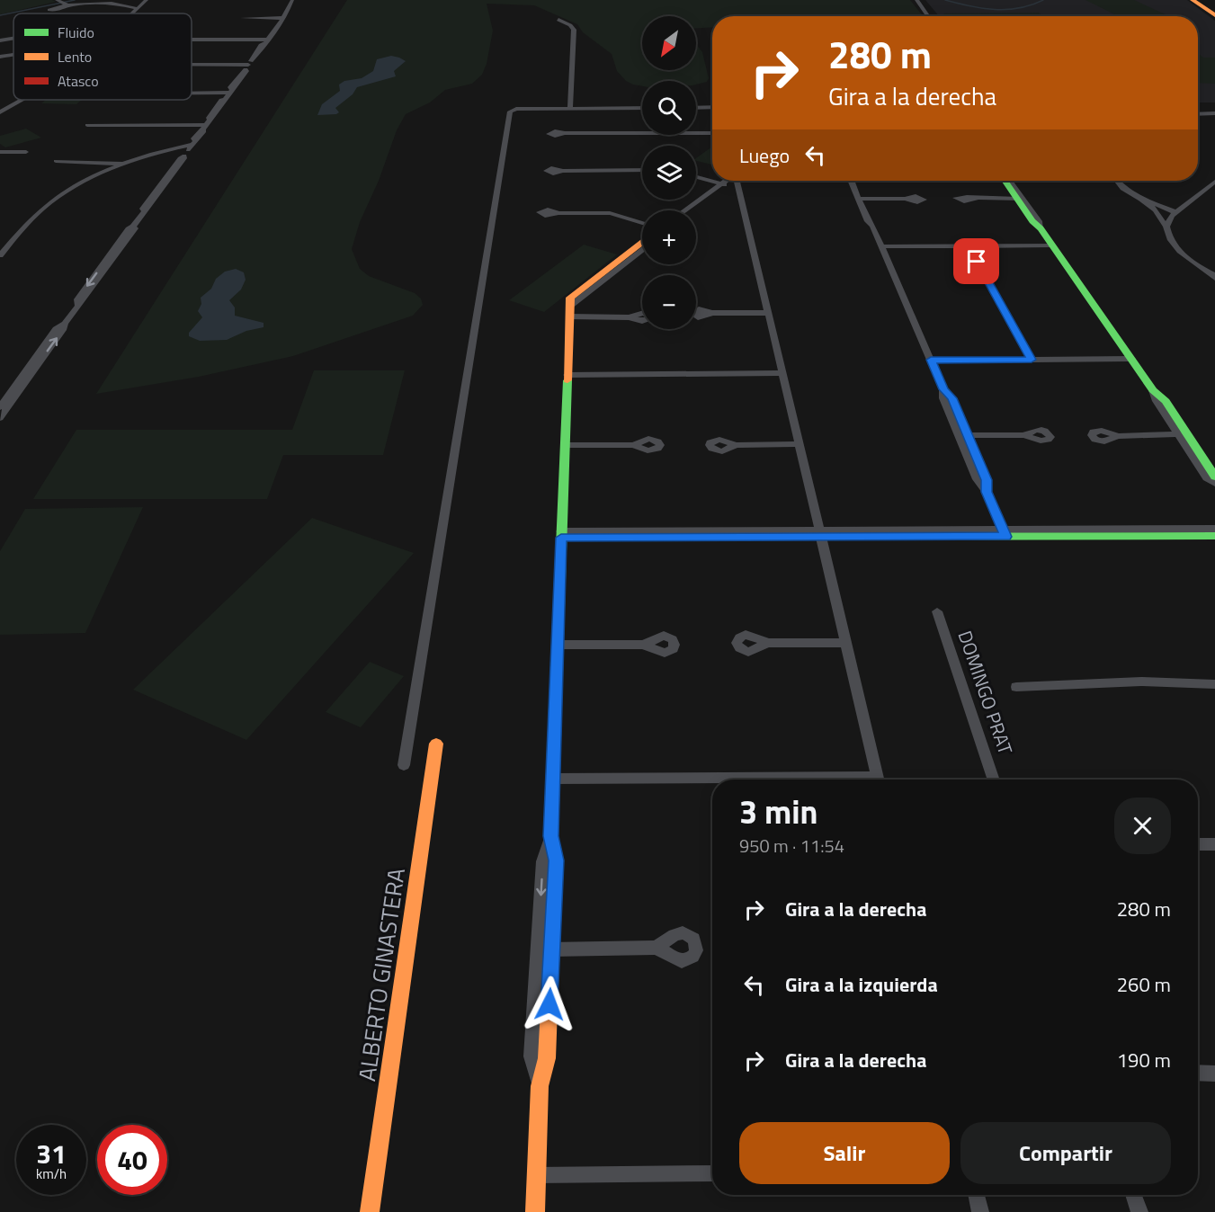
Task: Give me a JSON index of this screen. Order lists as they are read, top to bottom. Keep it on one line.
{"streets":{"street":["DOMINGO PRAT","ALBERTO GINASTERA"]},"legend":["Fluido","Lento","Atasco"],"north":"bottom left","page":{"map_buttons":["+","−"],"turn":["280 m","Gira a la derecha"],"then":"Luego","heading":["3 min","950 m · 11:54"],"list":[{"name":"Gira a la derecha","value":"280 m"},{"name":"Gira a la izquierda","value":"260 m"},{"name":"Gira a la derecha","value":"190 m"}],"buttons":["Salir","Compartir"],"speed":"31 km/h","limit":"40"}}
